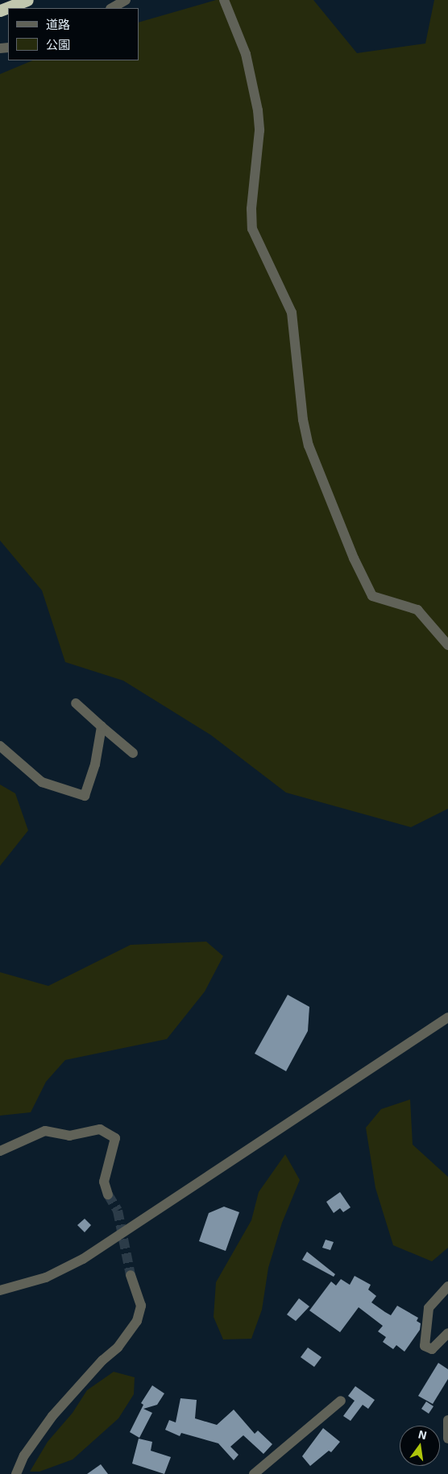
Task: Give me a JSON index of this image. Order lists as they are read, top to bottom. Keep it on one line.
{"legend":["道路","公園"],"north":"top"}
